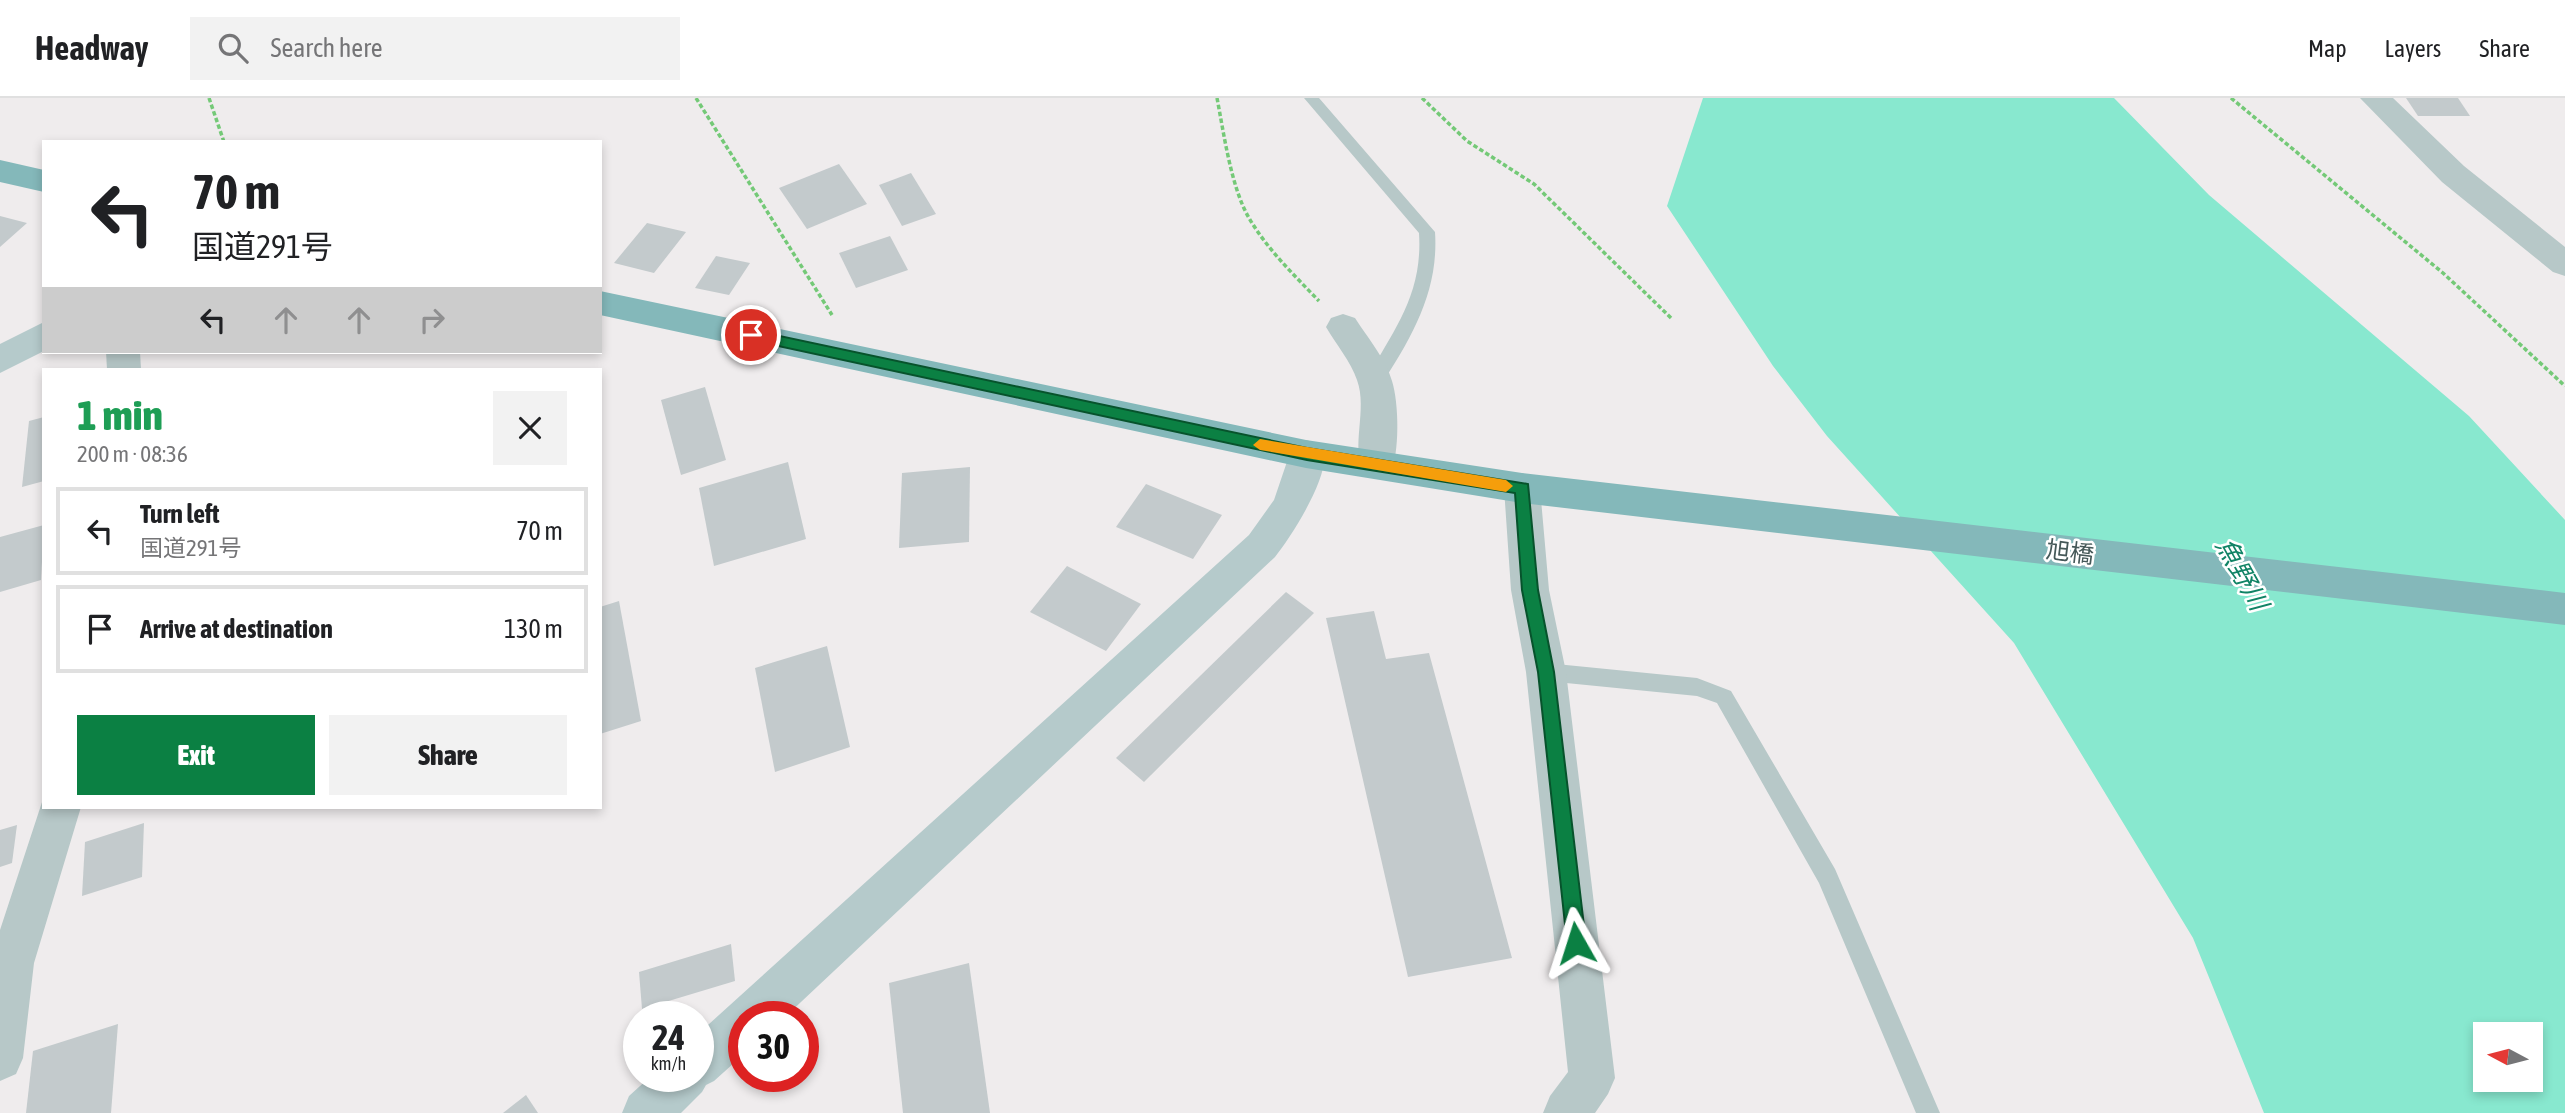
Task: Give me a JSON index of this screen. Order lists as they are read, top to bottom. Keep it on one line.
{"streets":{"highway":["旭橋"]},"water":["魚野川"],"north":"left","page":{"header":"Headway","search":"Search here","nav":["Map","Layers","Share"],"turn":["70 m","国道291号"],"heading":["1 min","200 m · 08:36"],"list":[{"name":"Turn left","note":"国道291号","value":"70 m"},{"name":"Arrive at destination","value":"130 m"}],"buttons":["Exit","Share"],"speed":"24 km/h","limit":"30"}}
